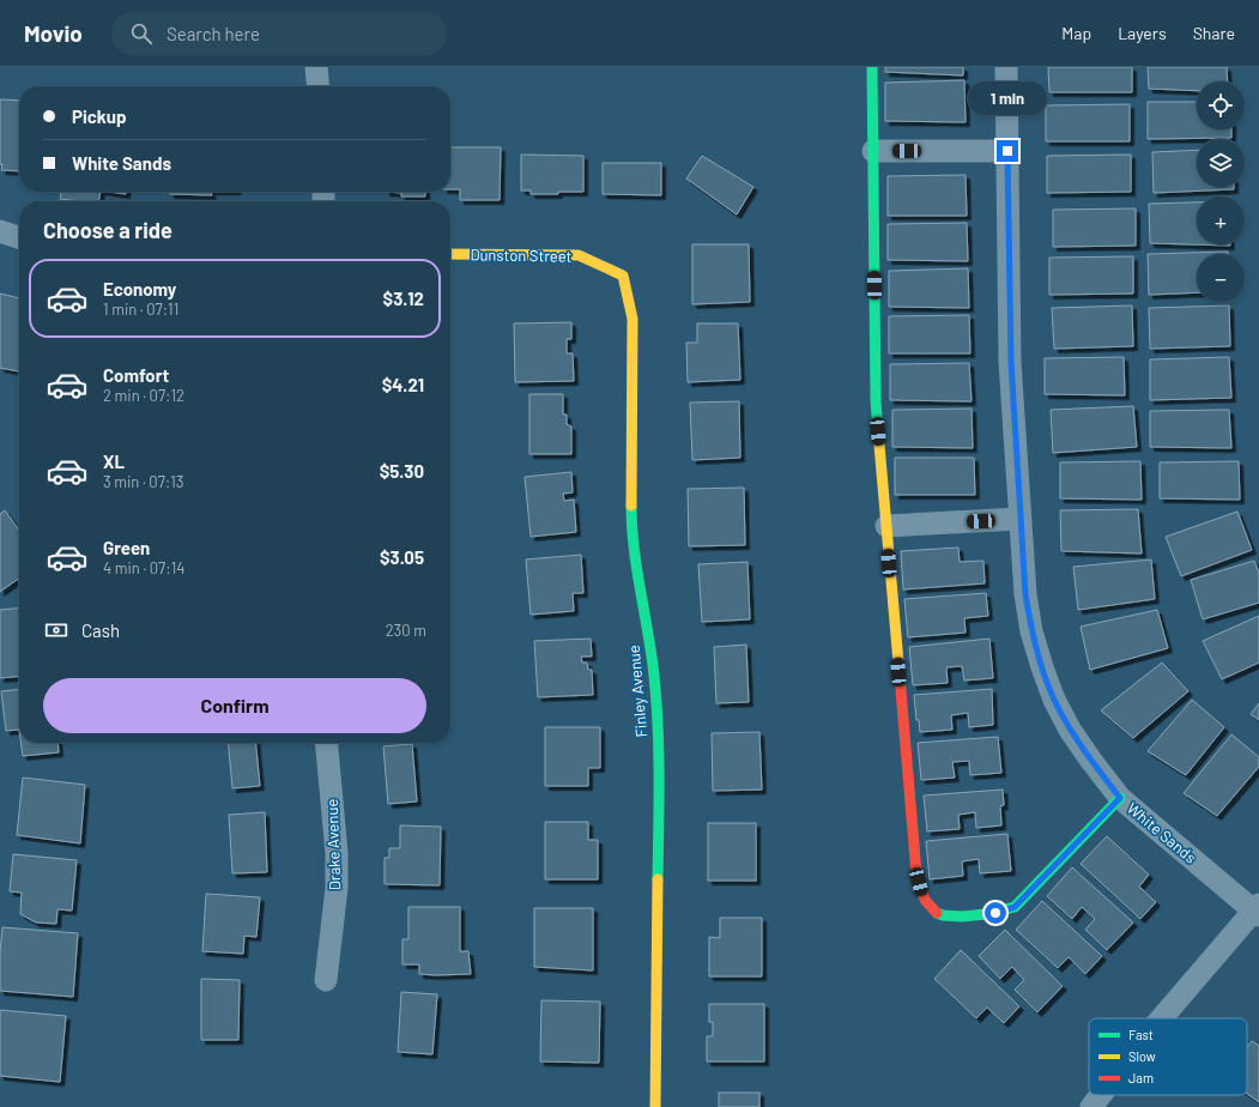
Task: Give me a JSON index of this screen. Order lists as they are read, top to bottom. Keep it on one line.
{"streets":{"street":["Dunston Street","Finley Avenue","White Sands","Drake Avenue"]},"crossings":[["Dunston Street","Finley Avenue"]],"legend":["Fast","Slow","Jam"],"page":{"header":"Movio","search":"Search here","nav":["Map","Layers","Share"],"map_buttons":["+","−"],"bubble":"1 min","banner":["Pickup","White Sands"],"heading":"Choose a ride","list":[{"name":"Economy","note":"1 min · 07:11","value":"$3.12"},{"name":"Comfort","note":"2 min · 07:12","value":"$4.21"},{"name":"XL","note":"3 min · 07:13","value":"$5.30"},{"name":"Green","note":"4 min · 07:14","value":"$3.05"}],"pay":["Cash","230 m"],"buttons":"Confirm"}}
